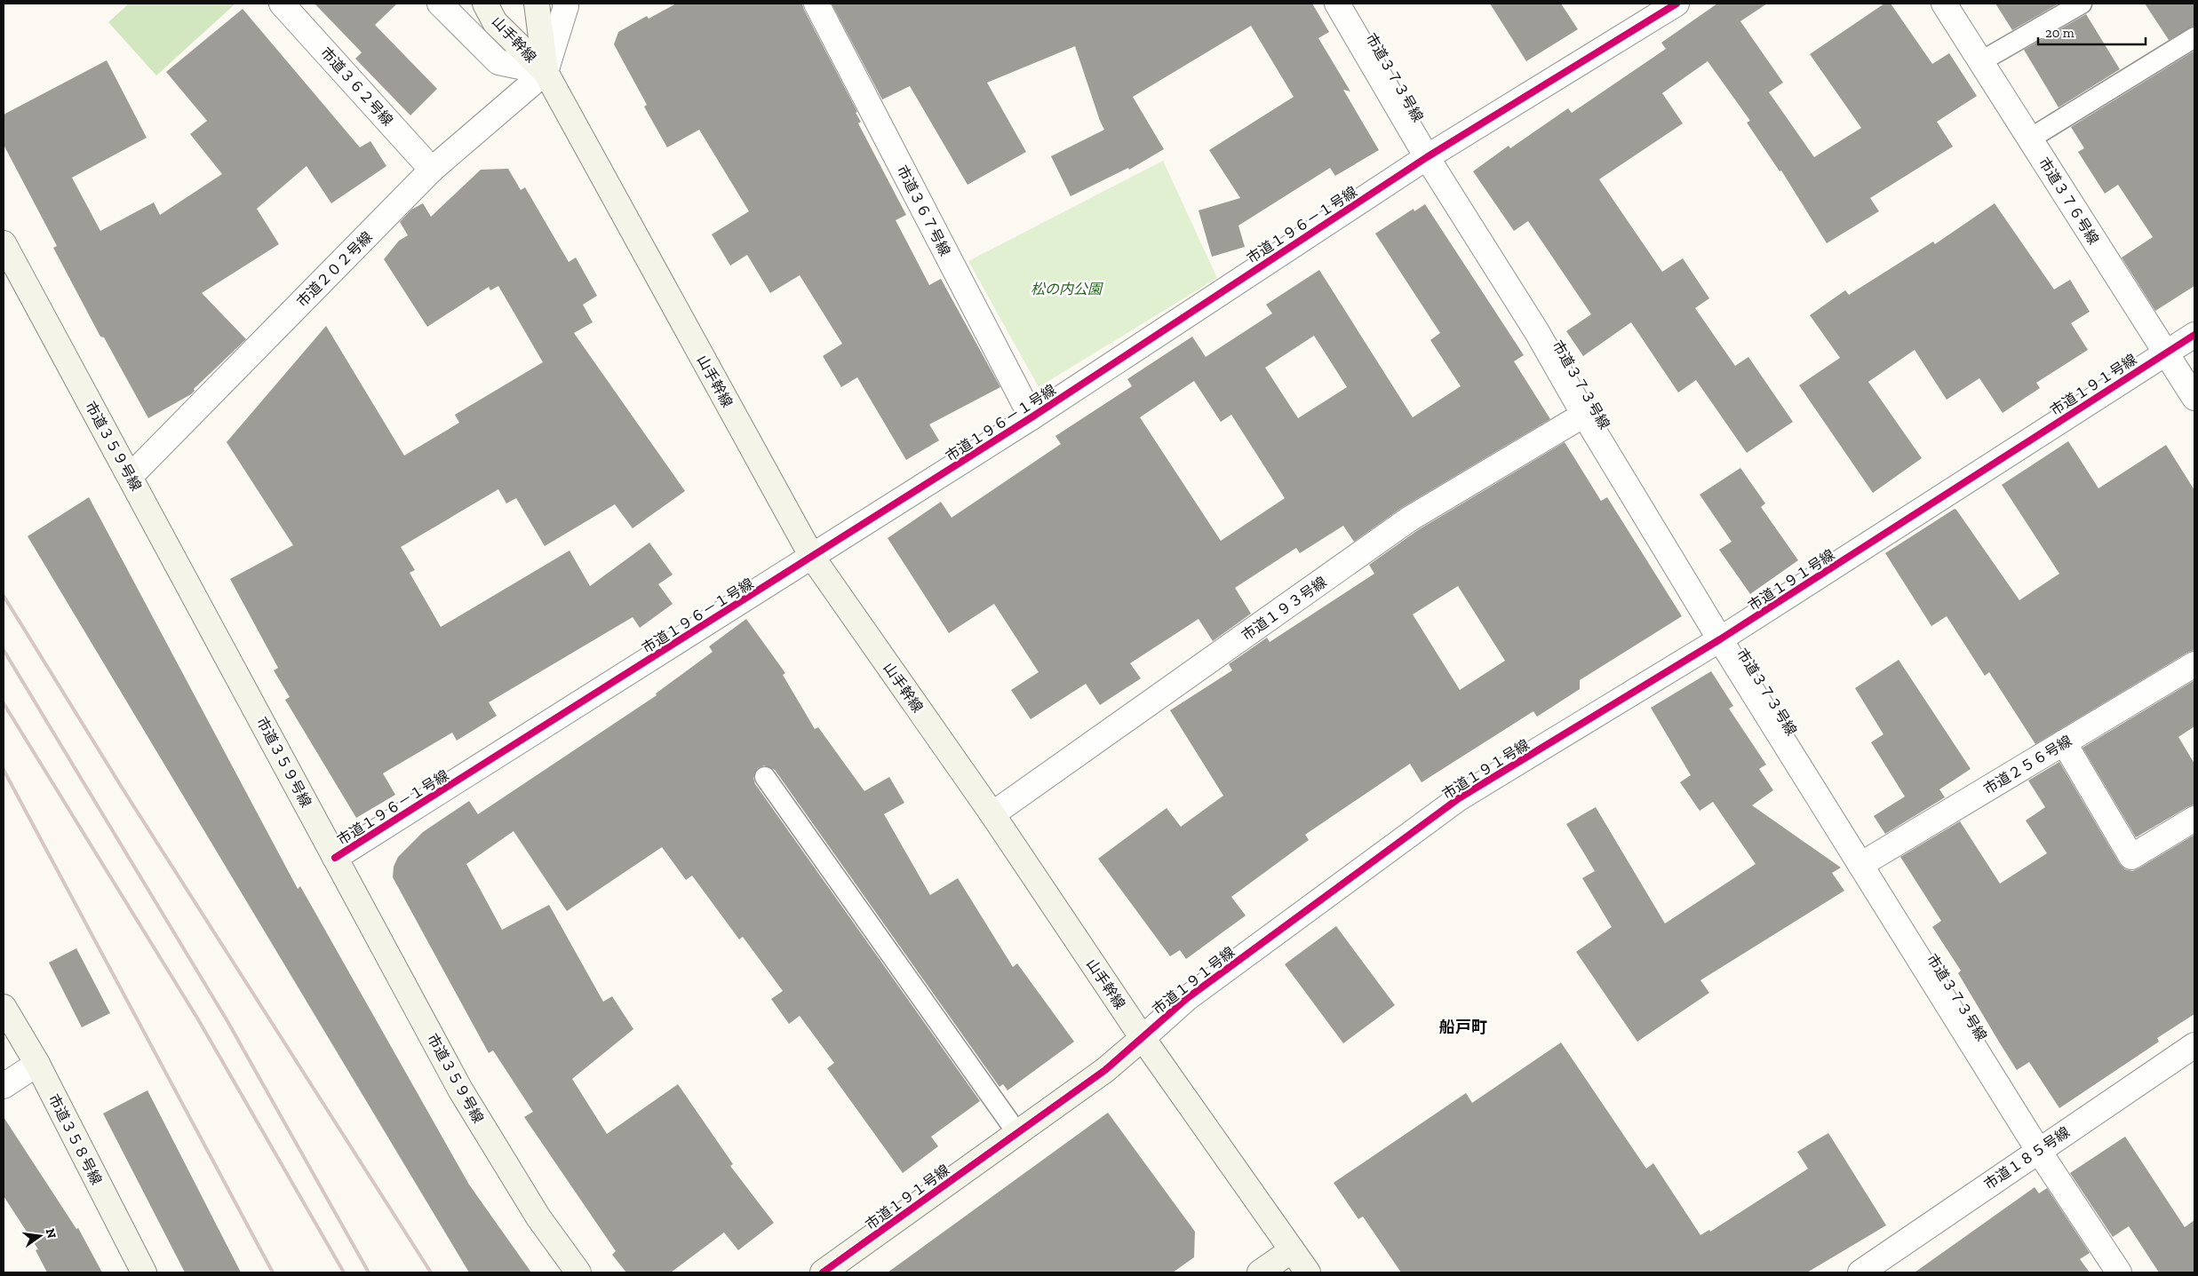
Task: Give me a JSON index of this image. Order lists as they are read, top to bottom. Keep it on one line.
{"streets":{"street":["山手幹線","市道３７３号線","市道３６２号線","市道３７６号線","市道３６７号線","市道１９６－１号線","市道２０２号線","市道１９１号線","市道３５９号線","市道１９３号線","市道２５６号線","市道３５８号線","市道１８５号線"]},"crossings":[["山手幹線","市道１９６－１号線"],["山手幹線","市道２０２号線"],["山手幹線","市道１９１号線"],["山手幹線","市道１９３号線"],["市道３７３号線","市道１９６－１号線"],["市道３７３号線","市道１９１号線"],["市道３７３号線","市道１９３号線"],["市道３７３号線","市道２５６号線"],["市道３７３号線","市道１８５号線"],["市道３６２号線","市道２０２号線"],["市道３７６号線","市道１９１号線"],["市道３６７号線","市道１９６－１号線"],["市道１９６－１号線","市道３５９号線"],["市道２０２号線","市道３５９号線"]],"districts":["船戸町"],"parks":["松の内公園"],"scale_bar":"20 m","north":"right"}
